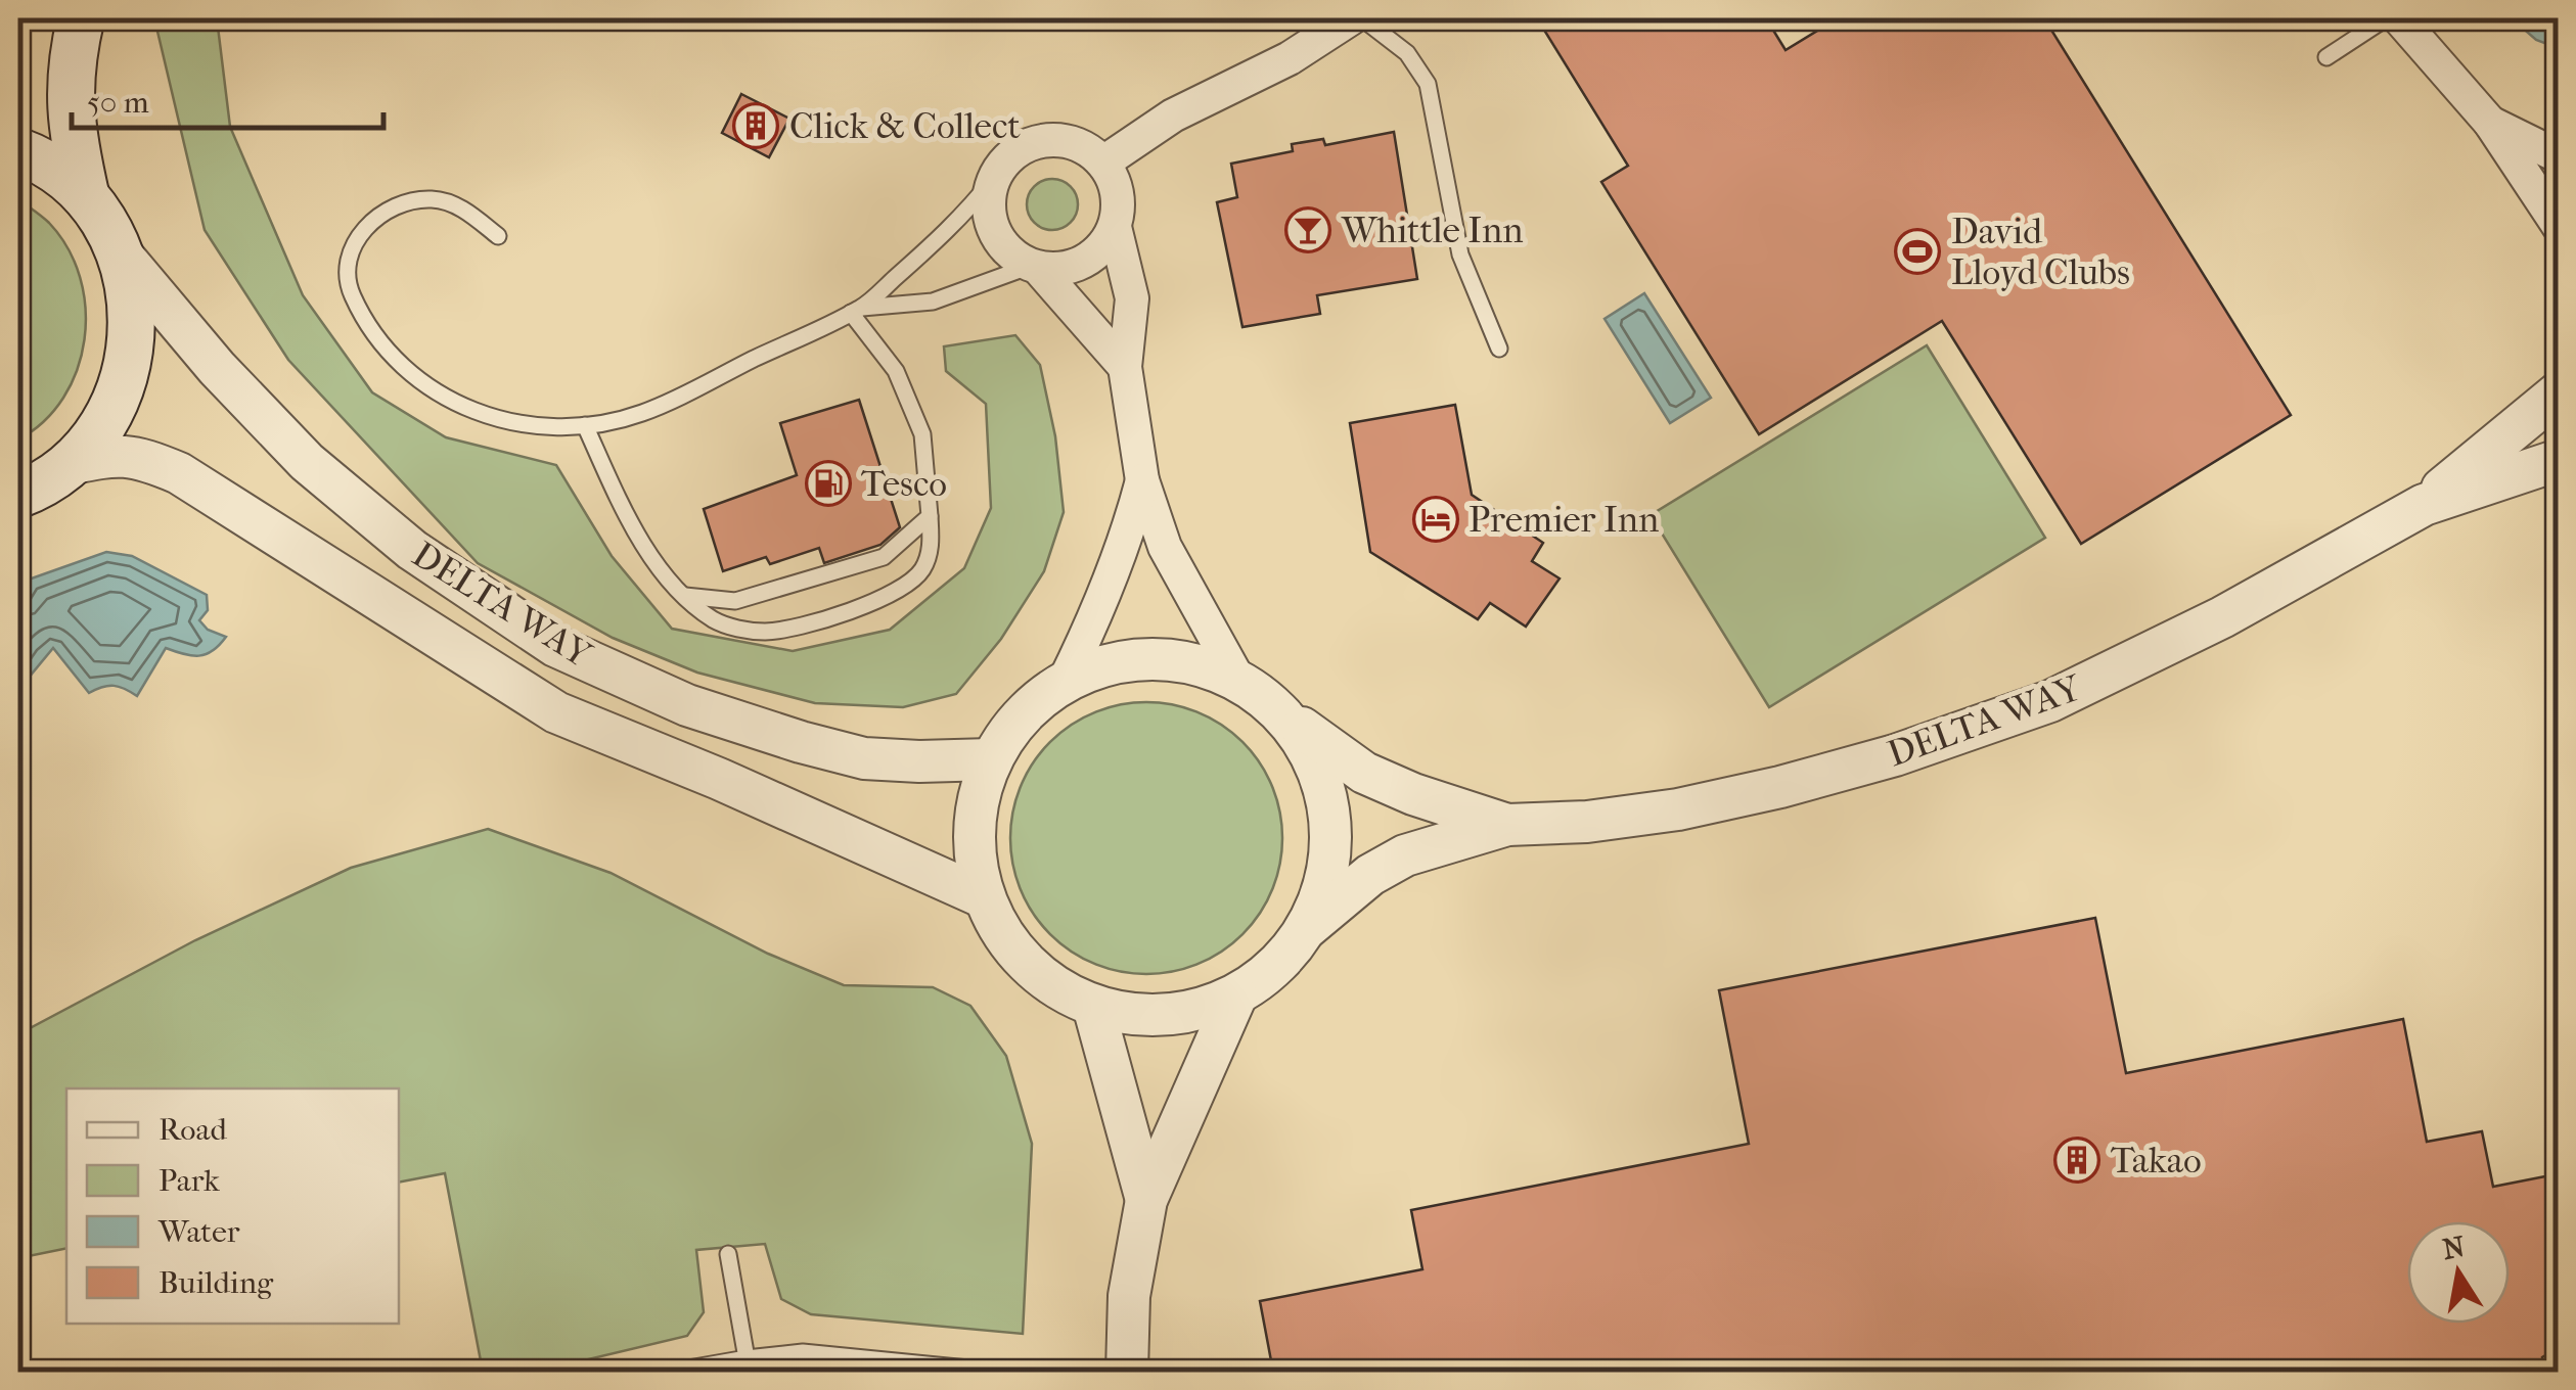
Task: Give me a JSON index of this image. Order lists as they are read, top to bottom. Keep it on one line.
{"streets":{"street":["DELTA WAY"]},"places":{"building":["Click & Collect","Takao"],"bar":["Whittle Inn"],"sports":["David Lloyd Clubs"],"fuel station":["Tesco"],"hotel":["Premier Inn"]},"legend":["Road","Park","Water","Building"],"scale_bar":"50 m","north":"top"}
